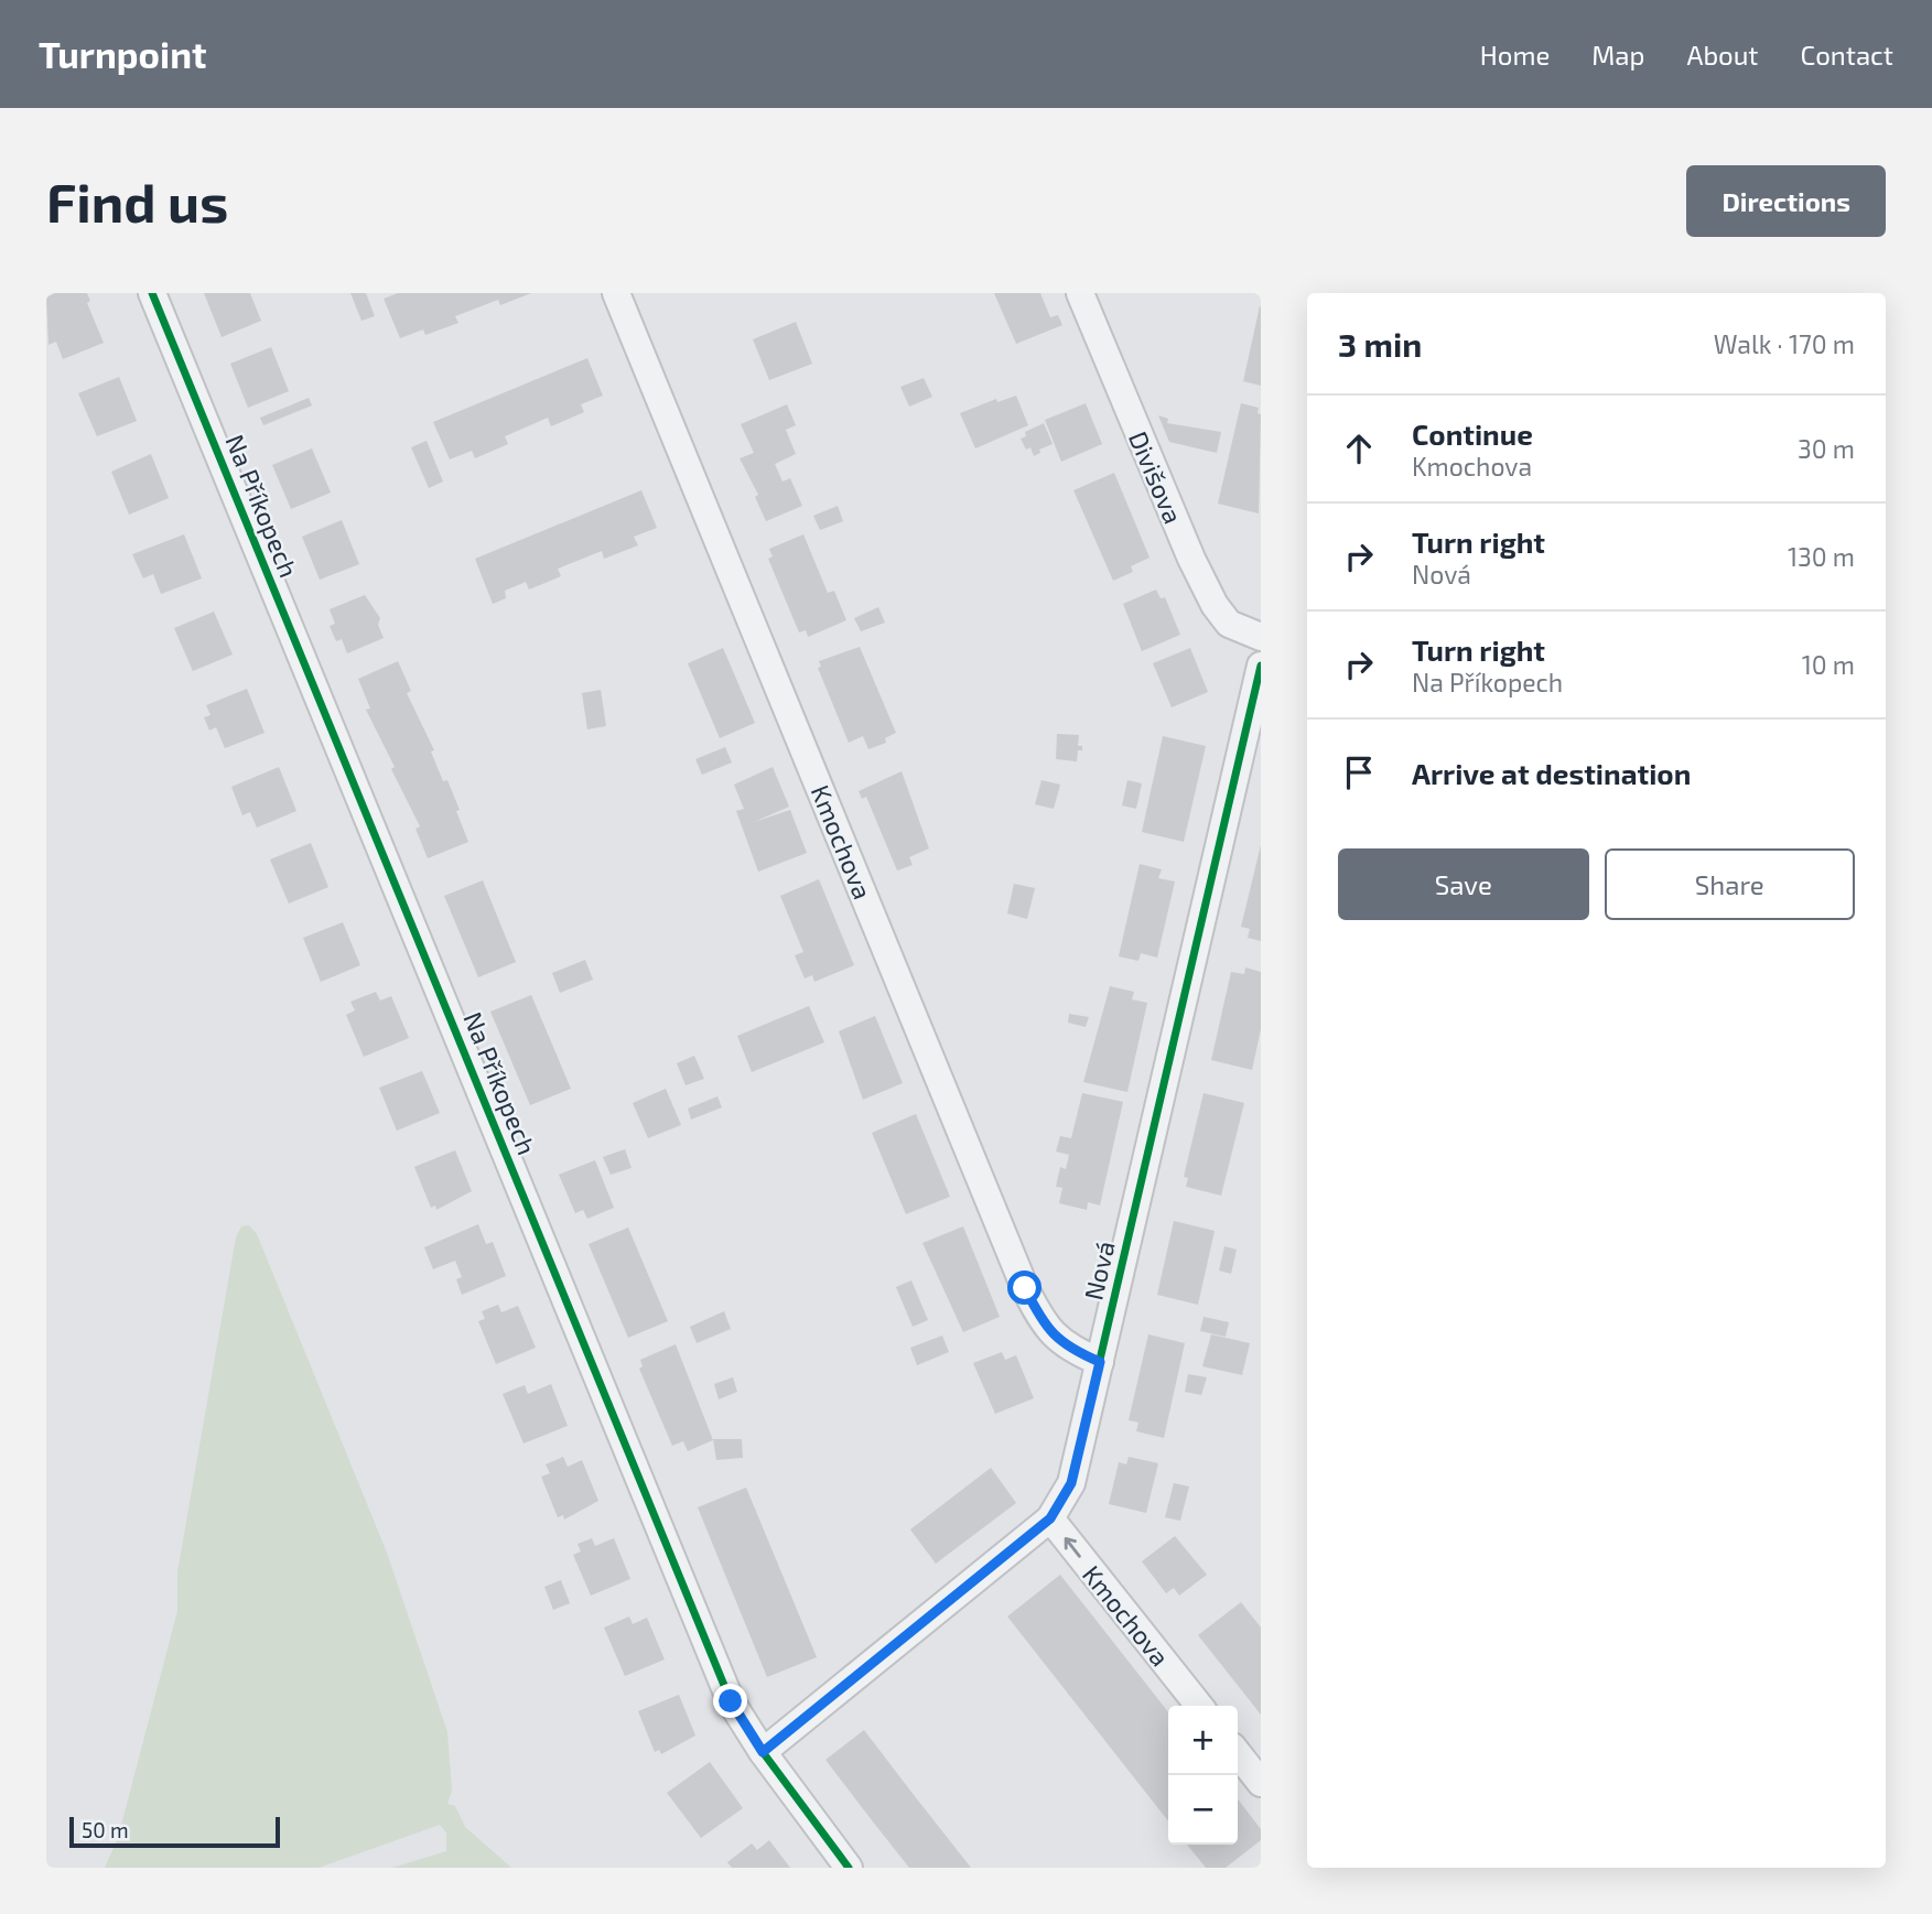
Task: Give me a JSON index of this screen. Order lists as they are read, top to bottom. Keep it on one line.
{"streets":{"street":["Divišova","Na Příkopech","Kmochova","Nová"]},"crossings":[["Na Příkopech","Nová"],["Kmochova","Nová"]],"scale_bar":"50 m","page":{"header":"Turnpoint","nav":["Home","Map","About","Contact"],"buttons":["Directions",["Save","Share"]],"title":"Find us","heading":["3 min","Walk · 170 m"],"list":[["Continue","Kmochova","30 m"],["Turn right","Nová","130 m"],["Turn right","Na Příkopech","10 m"],"Arrive at destination"],"map_buttons":["+","−"],"scale":"50 m"}}
